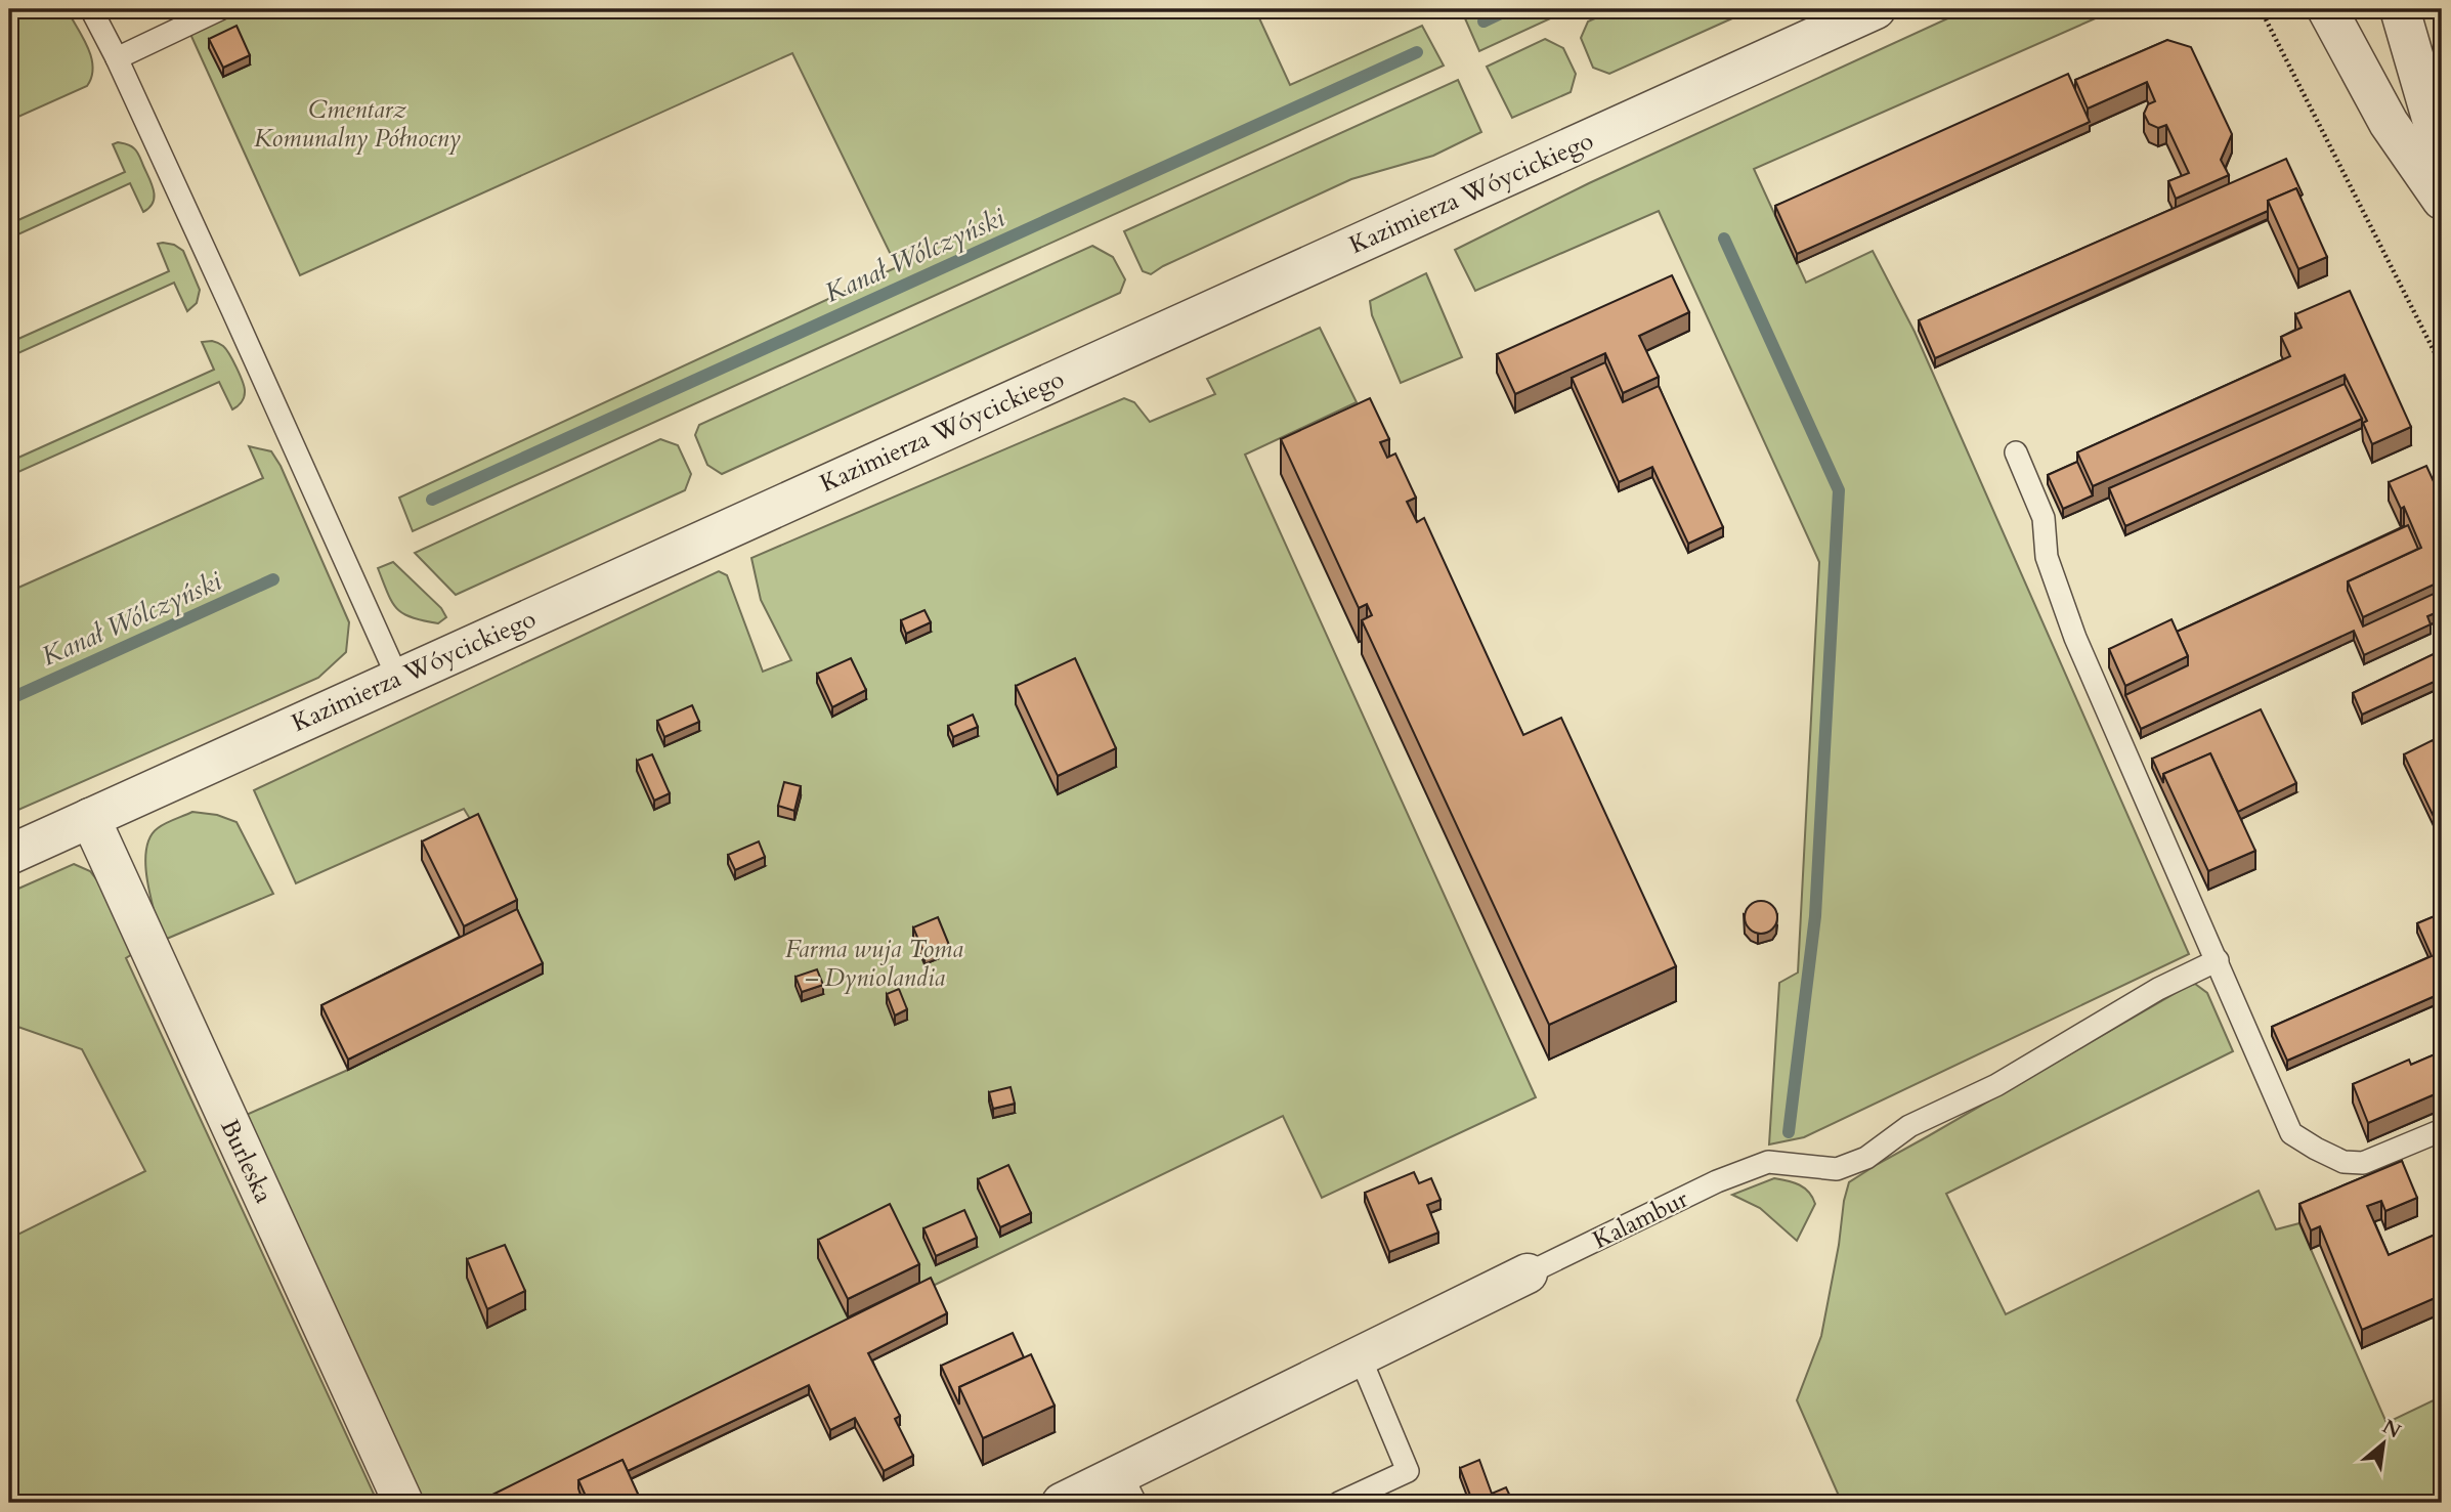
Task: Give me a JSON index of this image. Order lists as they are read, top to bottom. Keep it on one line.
{"streets":{"street":["Kazimierza Wóycickiego","Burleska","Kalambur"]},"crossings":[["Kazimierza Wóycickiego","Burleska"]],"water":["Kanał Wólczyński"],"parks":["Cmentarz Komunalny Północny","Farma wuja Toma – Dyniolandia"],"north":"top right"}
